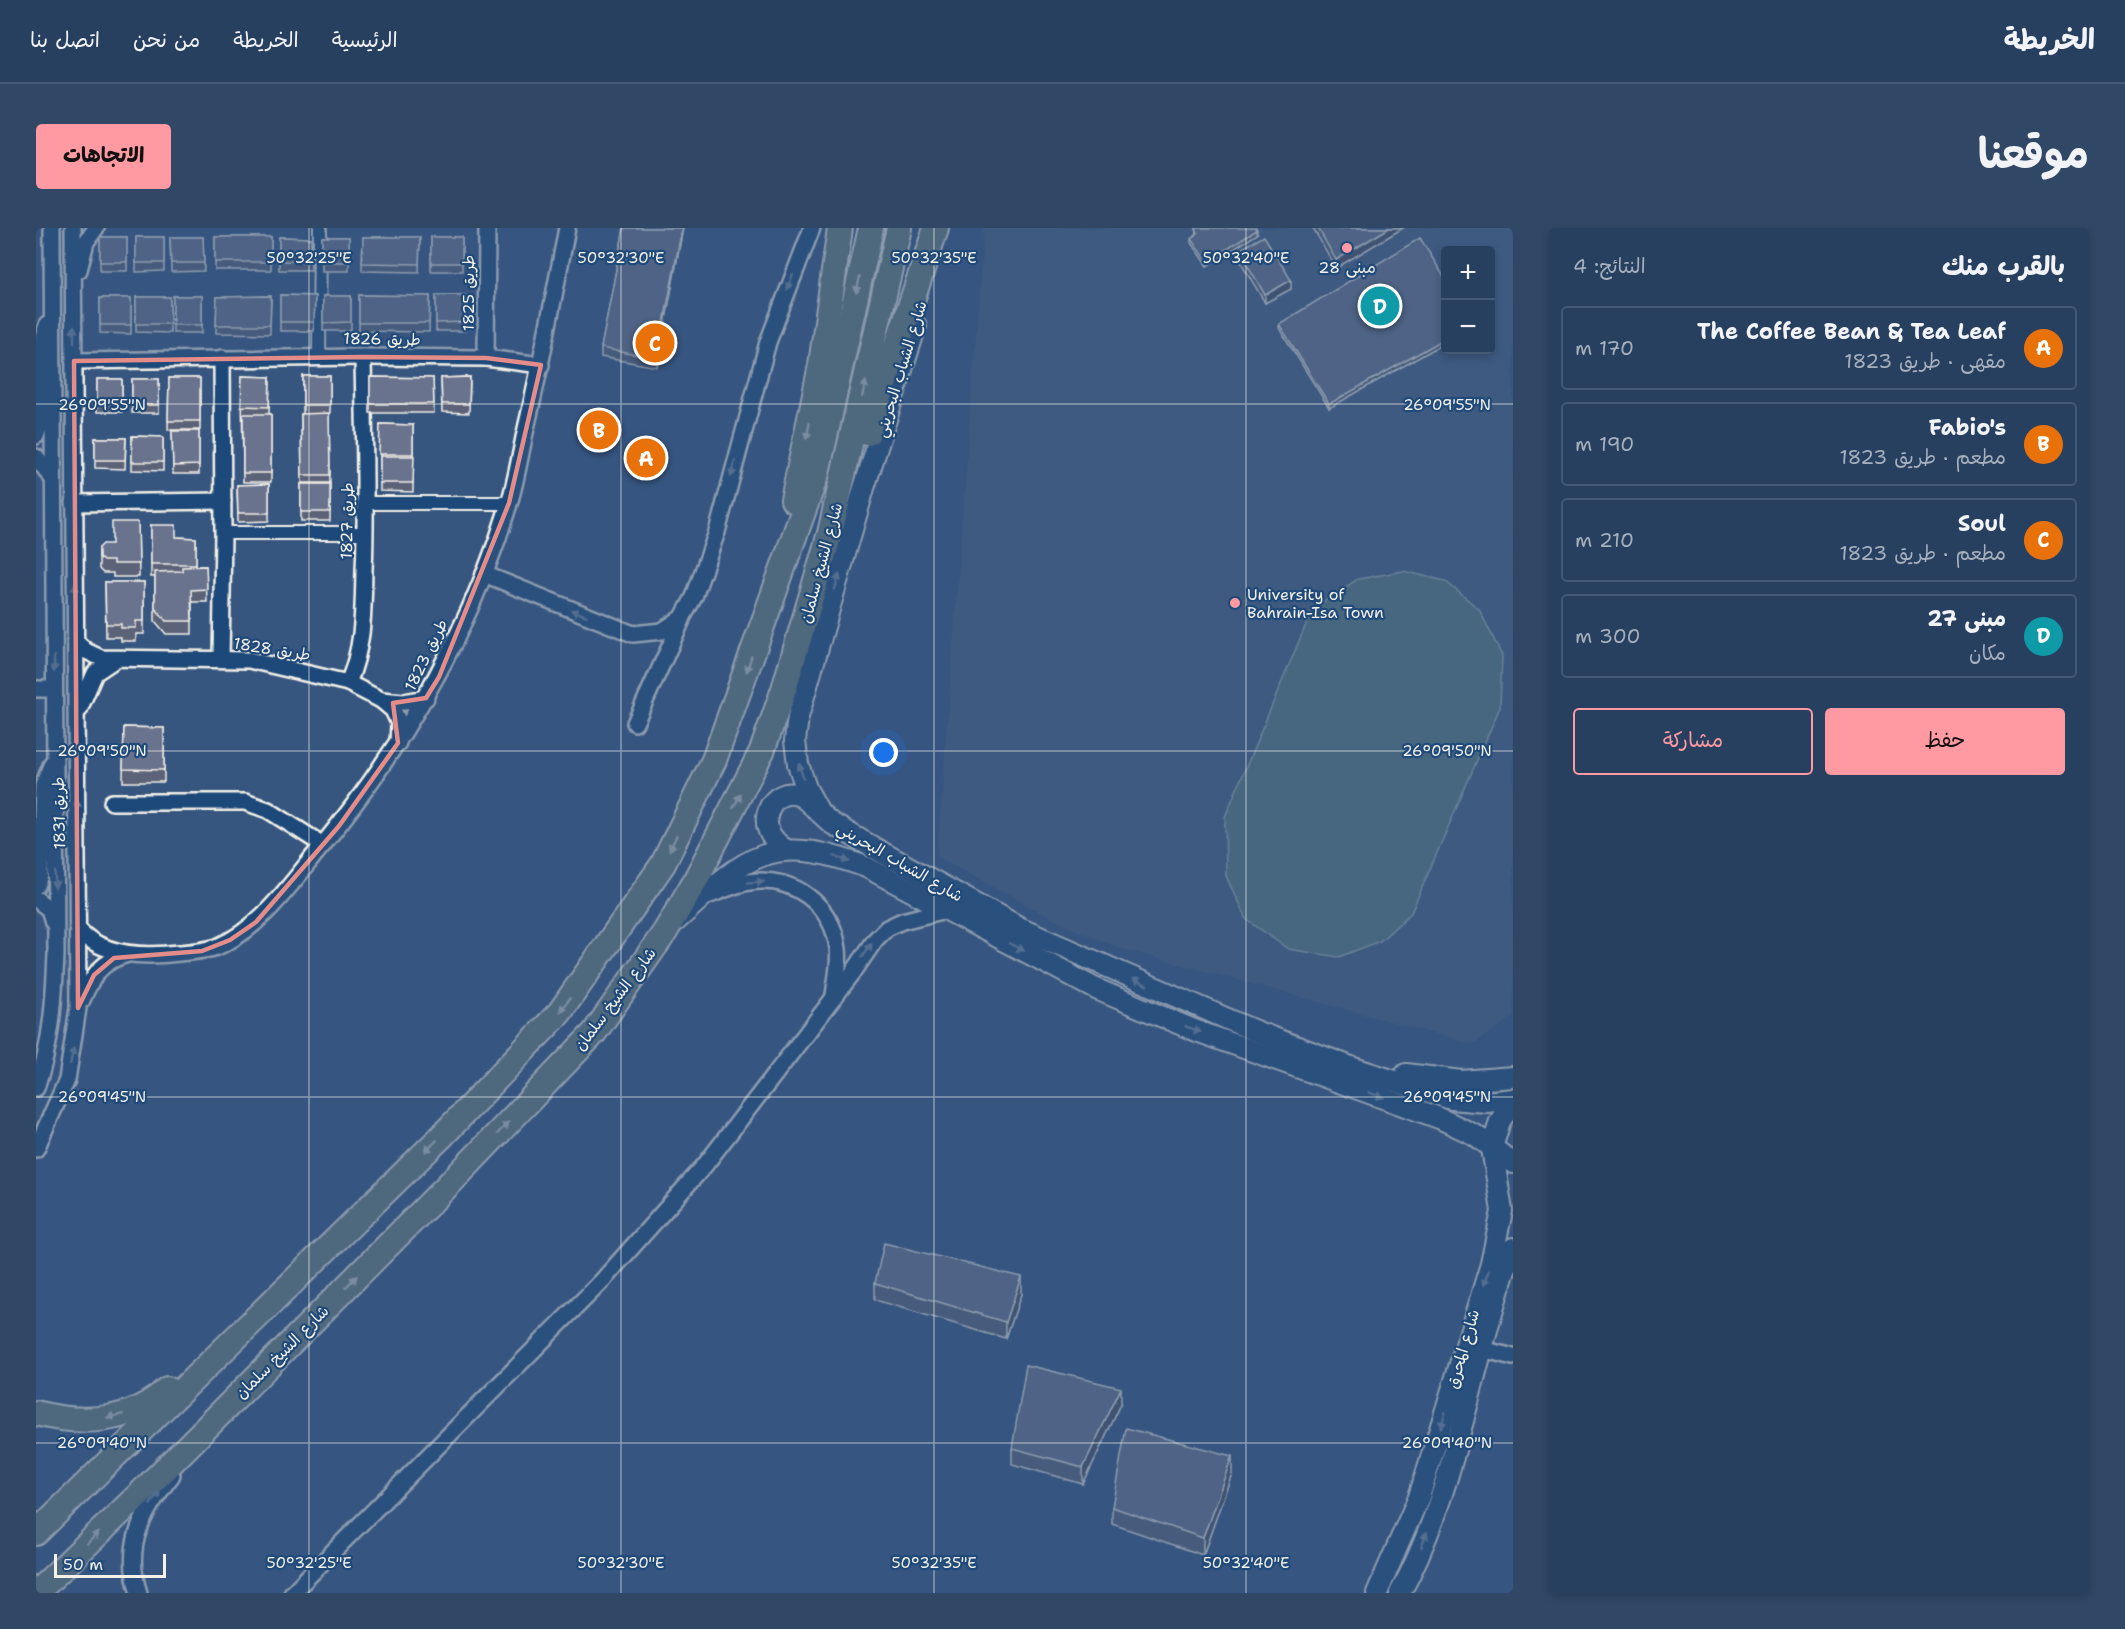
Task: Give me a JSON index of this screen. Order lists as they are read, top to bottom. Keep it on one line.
{"streets":{"main road":["شارع الشيخ سلمان"],"street":["طريق 1825","طريق 1826","شارع الشباب البحريني","طريق 1827","طريق 1828","طريق 1823","طريق 1831","شارع المحرق"]},"crossings":[["طريق 1825","طريق 1826"],["طريق 1826","طريق 1827"],["طريق 1826","طريق 1823"],["طريق 1826","طريق 1831"],["شارع الشباب البحريني","شارع الشيخ سلمان"],["شارع الشباب البحريني","شارع المحرق"],["طريق 1827","طريق 1828"],["طريق 1828","طريق 1823"],["طريق 1828","طريق 1831"],["طريق 1823","طريق 1831"]],"places":["مبنى 28","University of Bahrain-Isa Town"],"scale_bar":"50 m","page":{"header":"الخريطة","nav":["الرئيسية","الخريطة","من نحن","اتصل بنا"],"title":"موقعنا","buttons":["الاتجاهات",["حفظ","مشاركة"]],"heading":["بالقرب منك","النتائج: 4"],"map_buttons":["+","−"],"pins":["D","C","B","A"],"list":[{"mark":"A","name":"The Coffee Bean & Tea Leaf","note":"مقهى · طريق 1823","value":"170 m"},{"mark":"B","name":"Fabio's","note":"مطعم · طريق 1823","value":"190 m"},{"mark":"C","name":"Soul","note":"مطعم · طريق 1823","value":"210 m"},{"mark":"D","name":"مبنى 27","note":"مكان","value":"300 m"}],"scale":"50 m"},"coordinates":["50°32'25\"E","50°32'30\"E","50°32'35\"E","50°32'40\"E","26°09'55\"N","26°09'50\"N","26°09'45\"N","26°09'40\"N"]}
